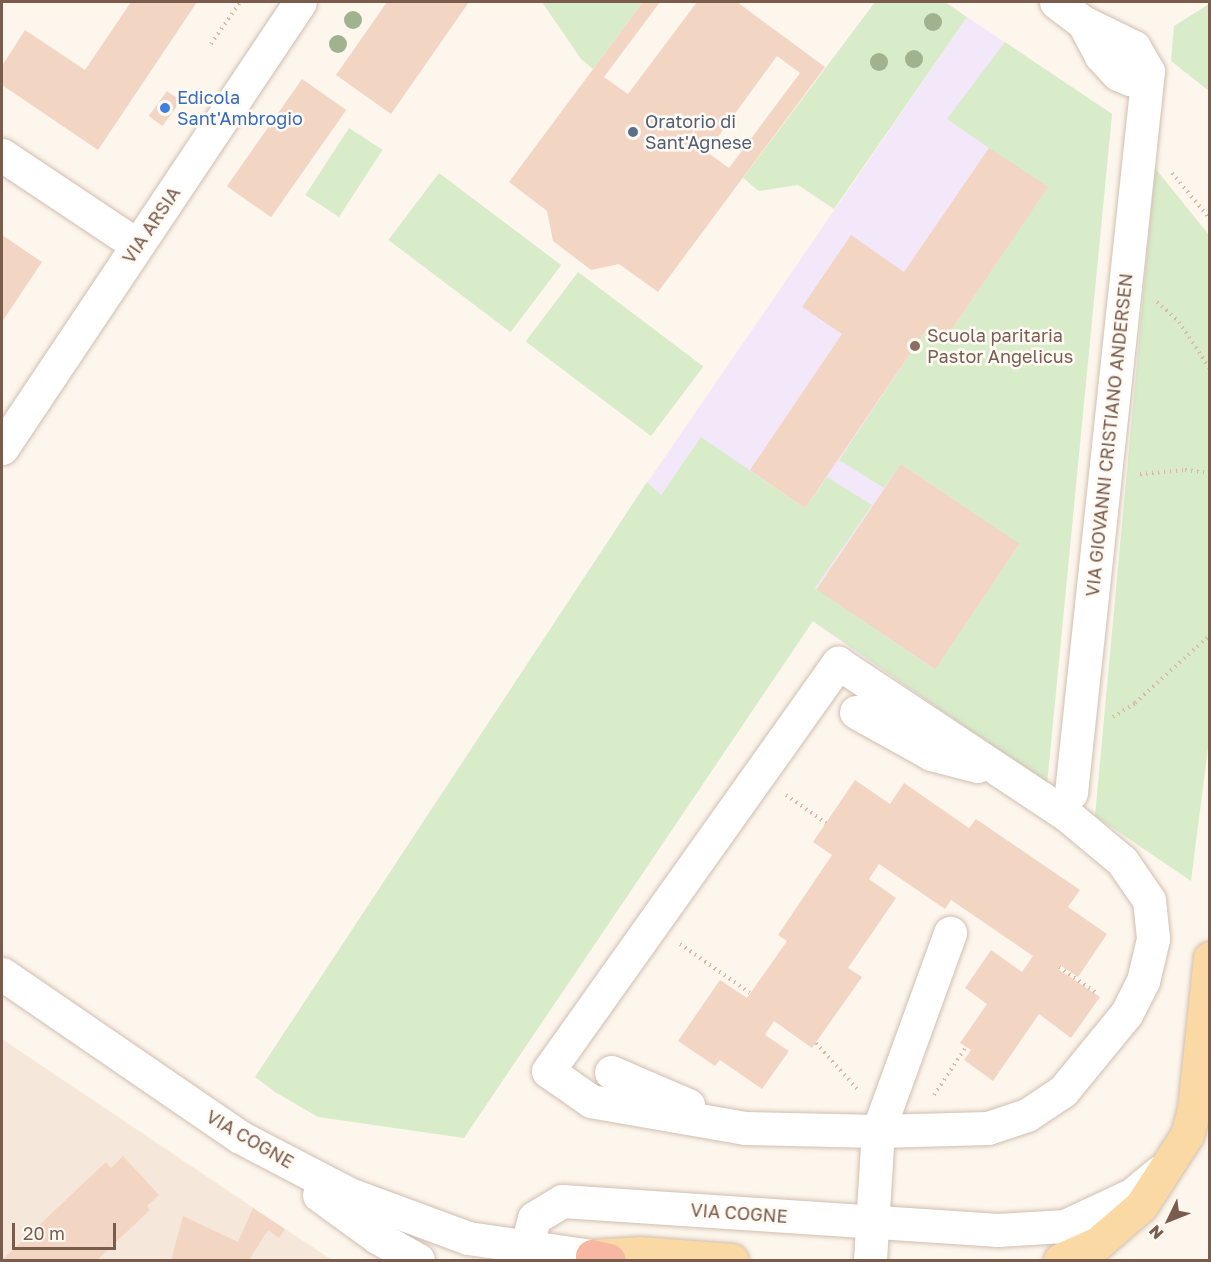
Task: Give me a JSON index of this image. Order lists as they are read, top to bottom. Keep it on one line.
{"streets":{"street":["VIA ARSIA","VIA GIOVANNI CRISTIANO ANDERSEN","VIA COGNE"]},"places":["Edicola Sant'Ambrogio","Oratorio di Sant'Agnese","Scuola paritaria Pastor Angelicus"],"scale_bar":"20 m","north":"bottom left"}
